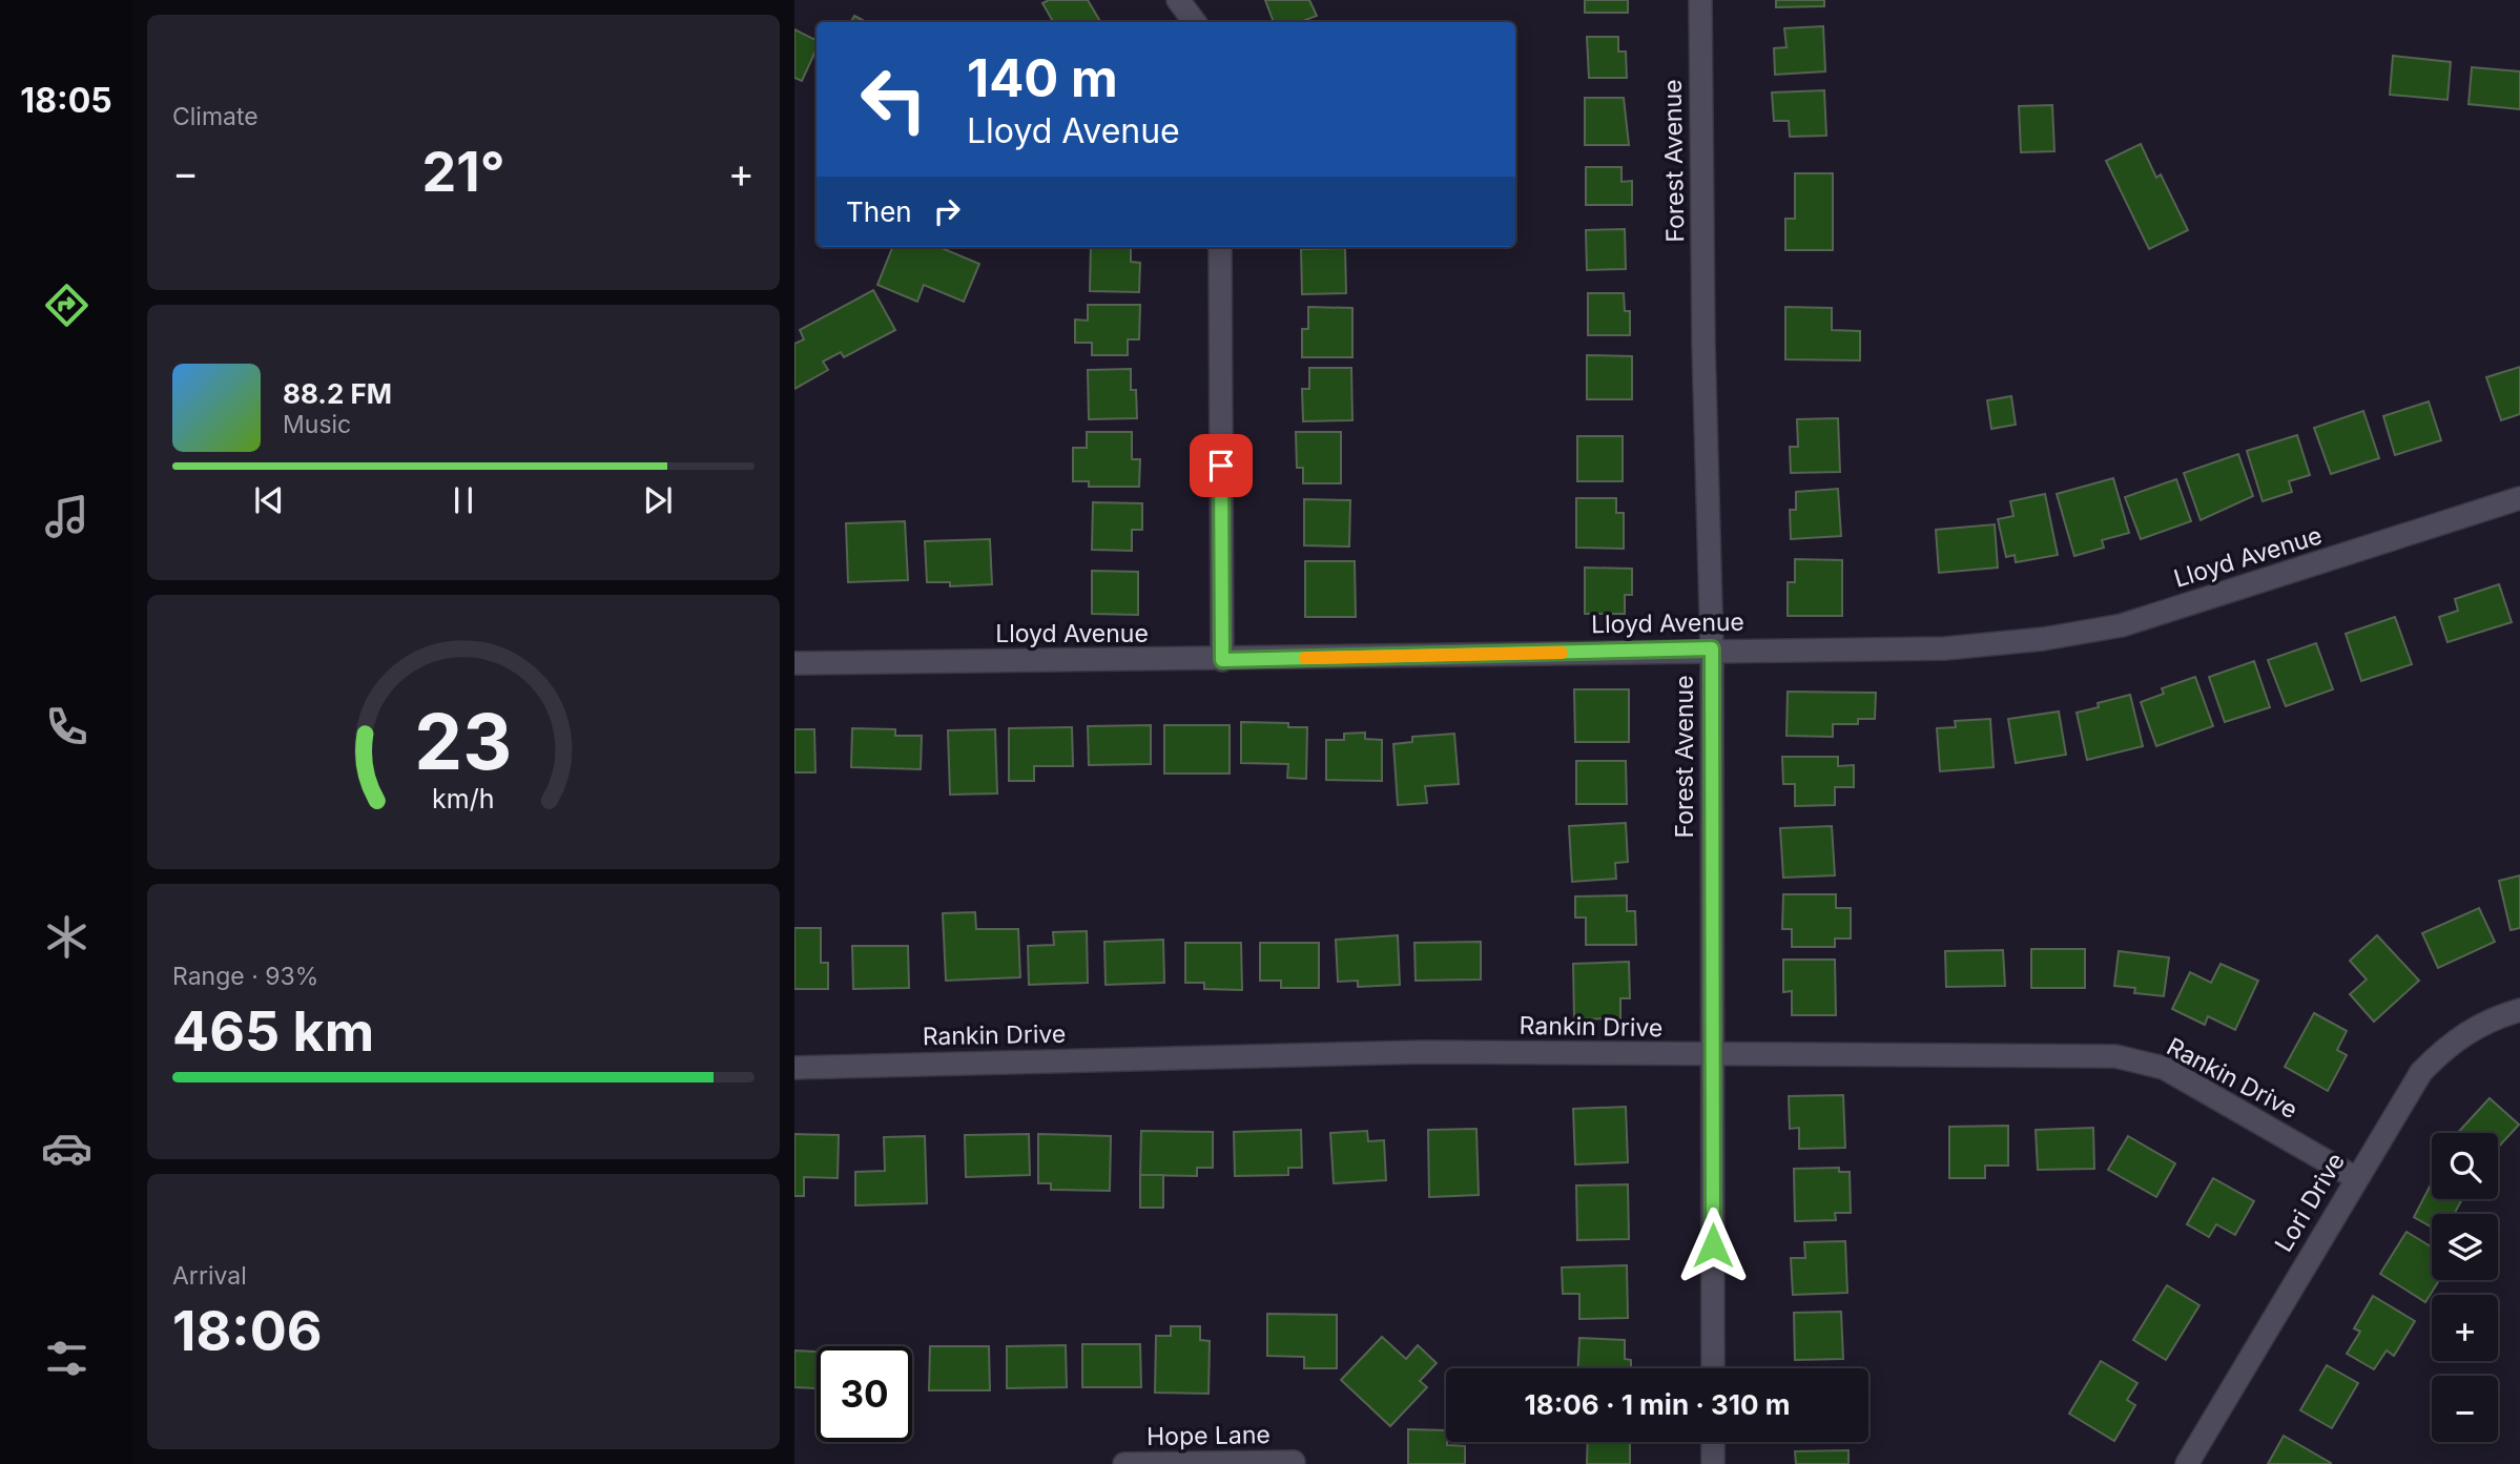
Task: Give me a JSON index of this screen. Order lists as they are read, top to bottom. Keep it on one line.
{"streets":{"street":["Forest Avenue","Lloyd Avenue","Rankin Drive","Lori Drive","Hope Lane"]},"crossings":[["Forest Avenue","Lloyd Avenue"],["Forest Avenue","Rankin Drive"],["Rankin Drive","Lori Drive"]],"page":{"tabs":"18:05","tile":["Climate",["Range · 93%","465 km"],["Arrival","18:06"]],"turn":["140 m","Lloyd Avenue"],"heat":["−","21°","+"],"then":"Then","song":["88.2 FM","Music"],"map_buttons":["+","−"],"limit":"30","trip":"18:06 · 1 min · 310 m","gauge":["23","km/h"]}}
